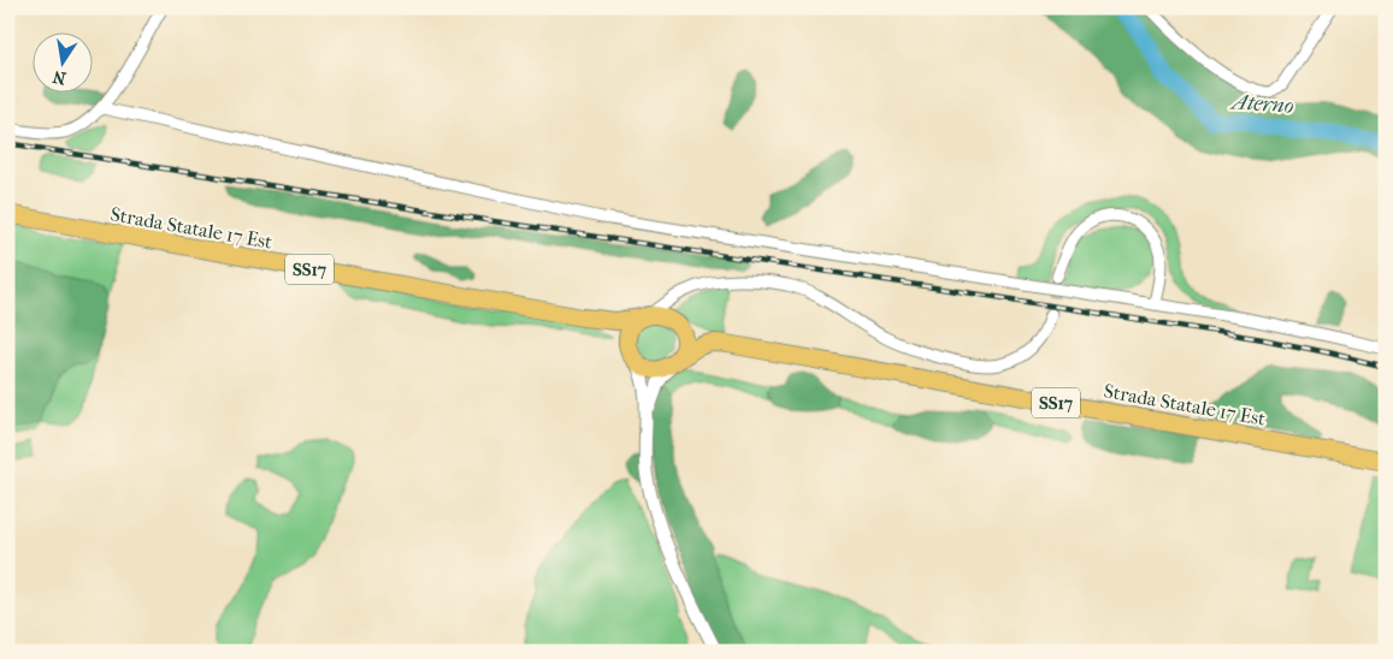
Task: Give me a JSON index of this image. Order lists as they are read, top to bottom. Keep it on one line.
{"streets":{"main road":["Strada Statale 17 Est","SS17"]},"crossings":[["Strada Statale 17 Est","SS17"]],"water":["Aterno"],"north":"bottom"}
